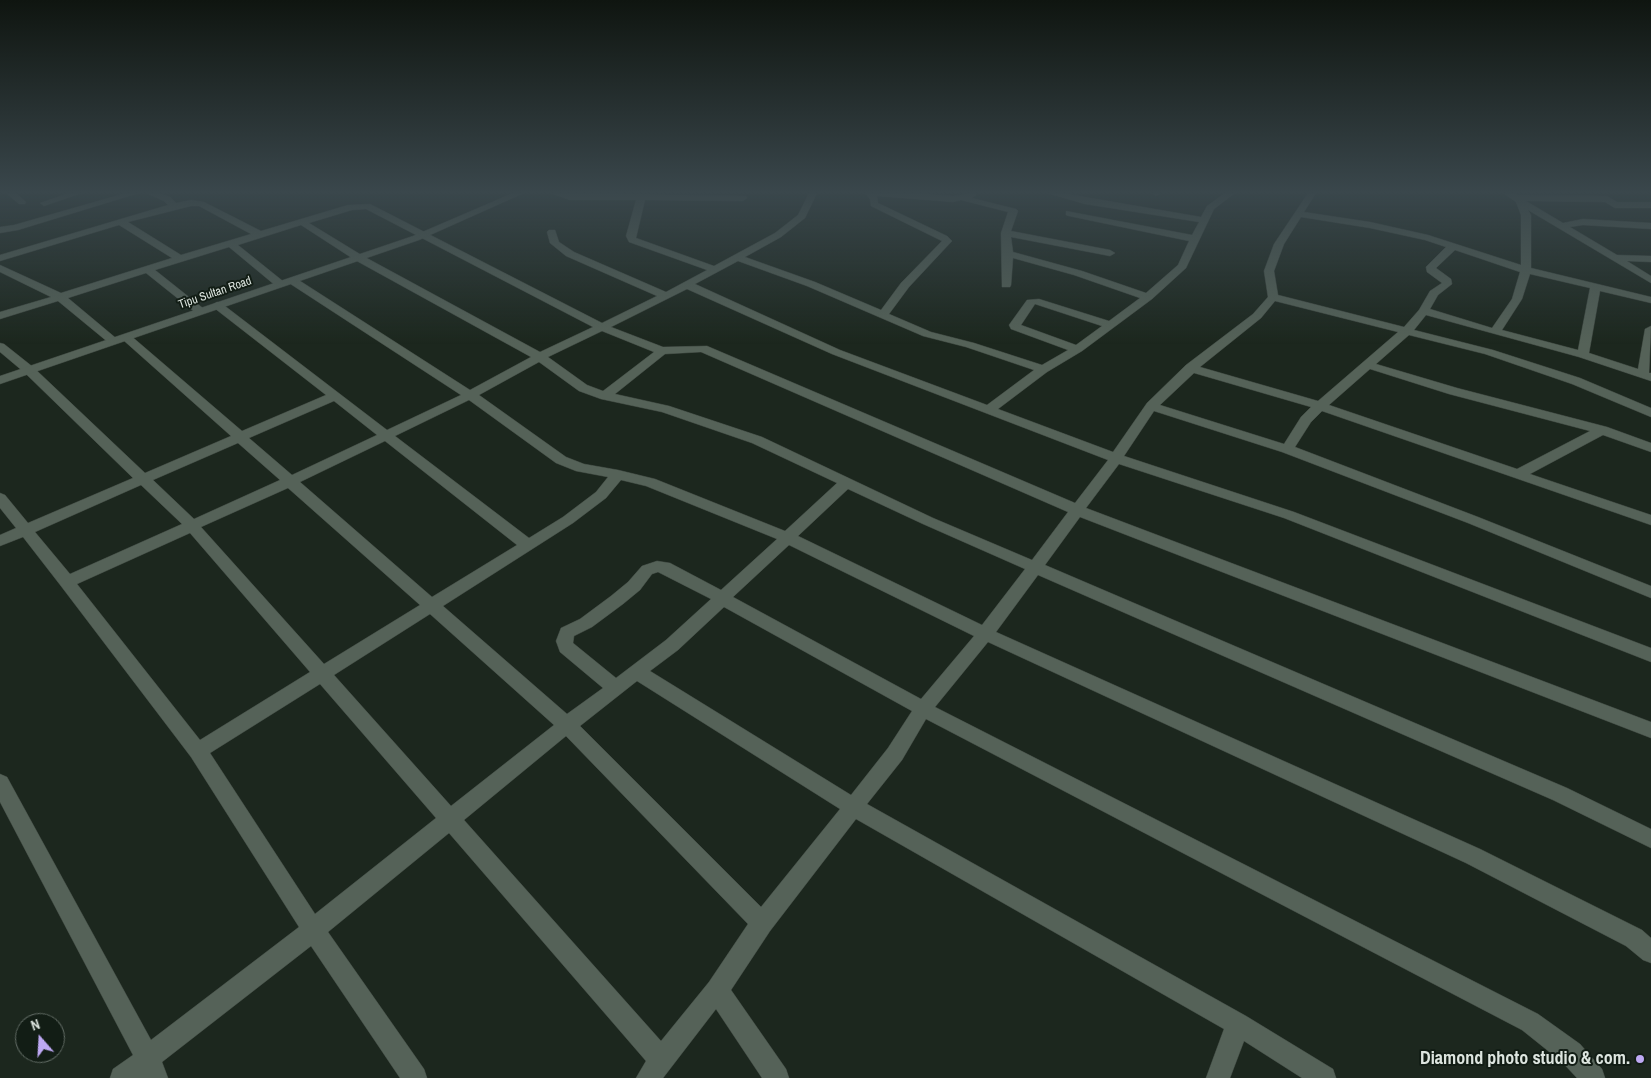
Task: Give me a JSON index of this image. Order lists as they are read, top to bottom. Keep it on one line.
{"streets":{"street":["Tipu Sultan Road"]},"places":["Diamond photo studio & com."],"north":"top"}
